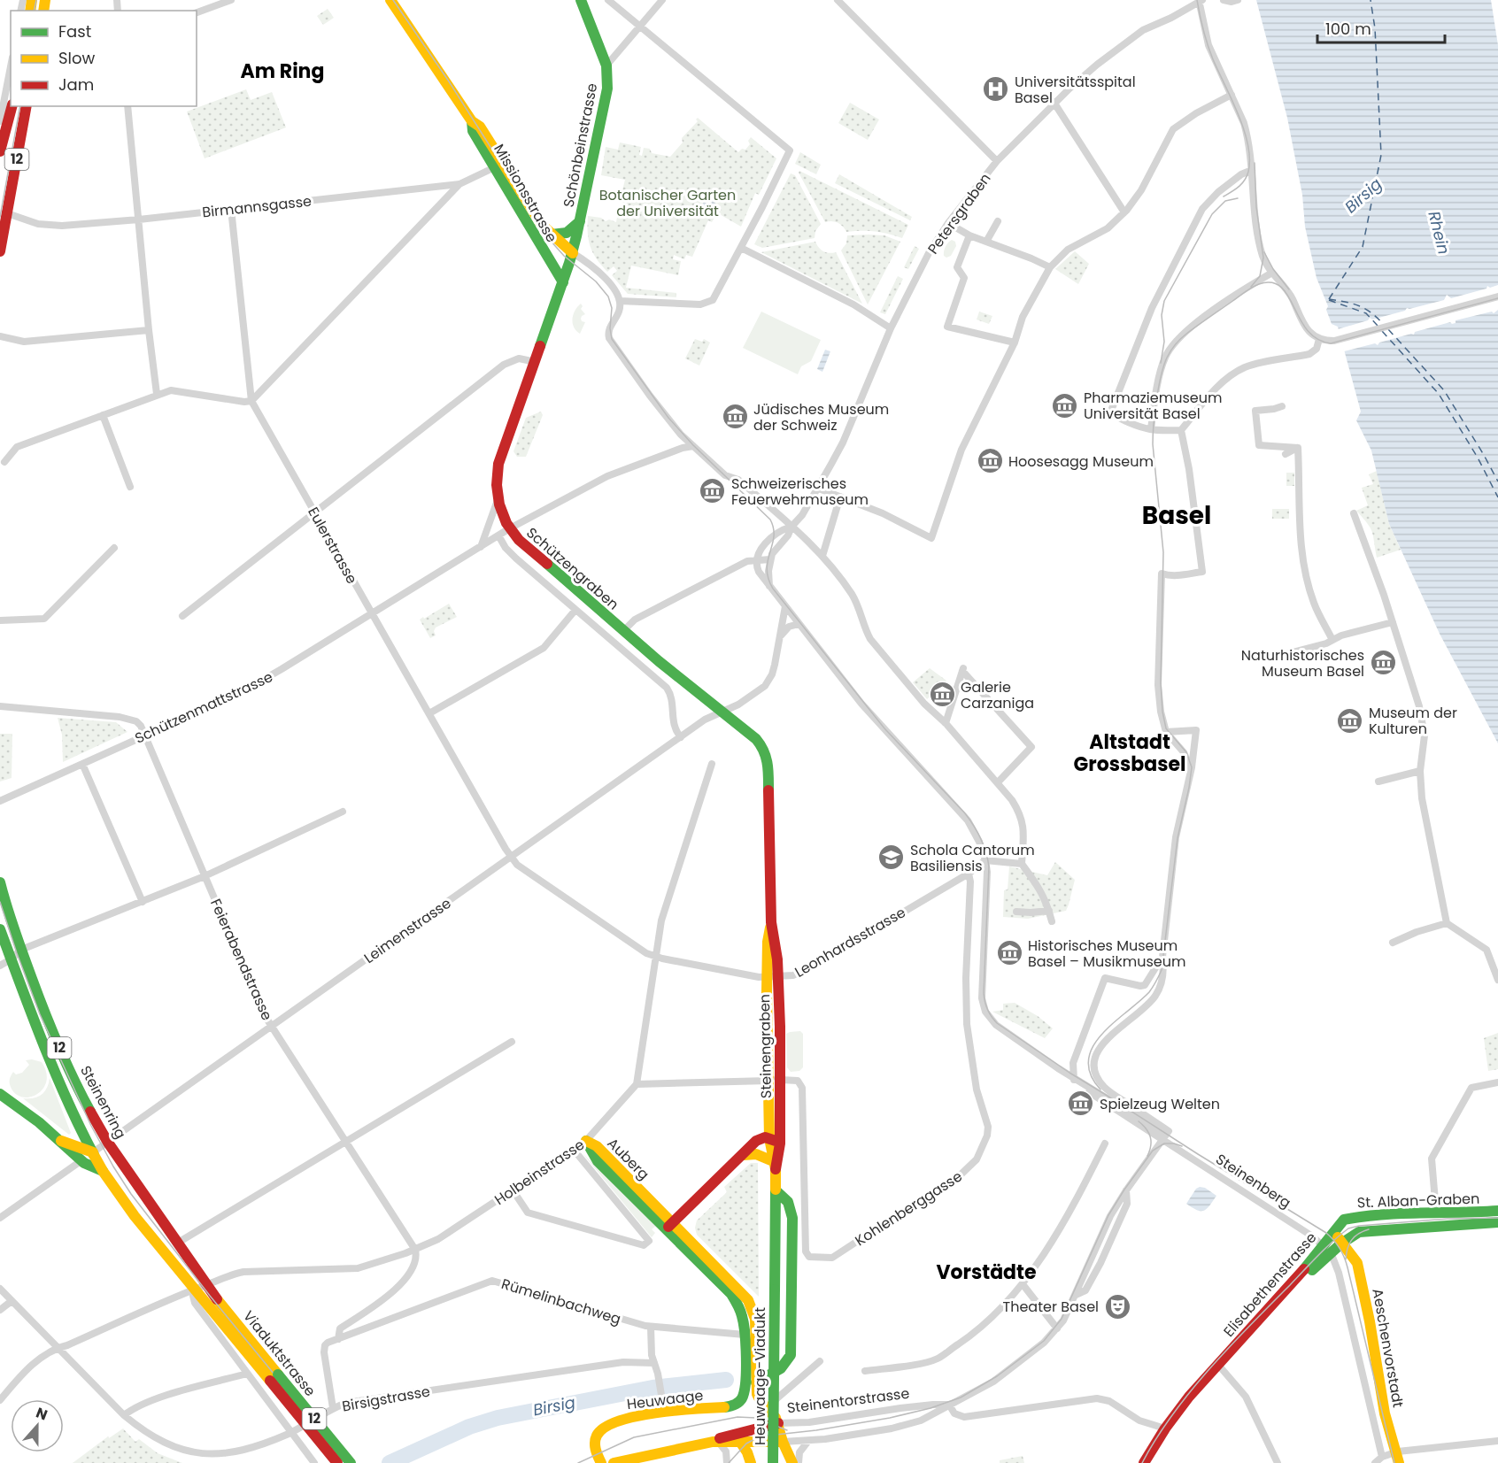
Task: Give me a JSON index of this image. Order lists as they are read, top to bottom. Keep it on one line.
{"streets":{"main road":["Schönbeinstrasse","12","Missionsstrasse","Schützengraben","Steinengraben","Steinenring","Auberg","St. Alban-Graben","Elisabethenstrasse","Aeschenvorstadt","Viaduktstrasse","Heuwaage-Viadukt","Heuwaage","Steinentorstrasse"],"street":["Birmannsgasse","Petersgraben","Eulerstrasse","Schützenmattstrasse","Leimenstrasse","Leonhardsstrasse","Feierabendstrasse","Holbeinstrasse","Steinenberg","Kohlenberggasse","Rümelinbachweg","Birsigstrasse"]},"crossings":[["Schönbeinstrasse","Missionsstrasse"],["Schönbeinstrasse","Schützengraben"],["12","Birmannsgasse"],["Missionsstrasse","Birmannsgasse"],["Missionsstrasse","Schützengraben"],["Birmannsgasse","Eulerstrasse"],["Petersgraben","Steinenberg"],["Eulerstrasse","Schützenmattstrasse"],["Eulerstrasse","Leimenstrasse"],["Eulerstrasse","Leonhardsstrasse"],["Schützengraben","Schützenmattstrasse"],["Schützengraben","Leimenstrasse"],["Schützengraben","Steinengraben"],["Schützenmattstrasse","Feierabendstrasse"],["Leimenstrasse","Leonhardsstrasse"],["Leimenstrasse","Feierabendstrasse"],["Leimenstrasse","Steinenring"],["Leimenstrasse","Steinenberg"],["Leonhardsstrasse","Steinengraben"],["Leonhardsstrasse","Steinenberg"],["Leonhardsstrasse","Kohlenberggasse"],["Feierabendstrasse","Holbeinstrasse"],["Steinengraben","Kohlenberggasse"],["Steinengraben","Heuwaage-Viadukt"],["Steinenring","Holbeinstrasse"],["Steinenring","Viaduktstrasse"],["Auberg","Holbeinstrasse"],["Auberg","Rümelinbachweg"],["Auberg","Heuwaage"],["Auberg","Steinentorstrasse"],["Holbeinstrasse","Viaduktstrasse"],["Holbeinstrasse","Birsigstrasse"],["Steinenberg","Elisabethenstrasse"],["Steinenberg","Aeschenvorstadt"],["Steinenberg","Steinentorstrasse"],["St. Alban-Graben","Elisabethenstrasse"],["Elisabethenstrasse","Aeschenvorstadt"]],"districts":["Am Ring","Basel","Altstadt Grossbasel","Vorstädte"],"water":["Birsig","Rhein"],"parks":["Botanischer Garten der Universität"],"places":{"hospital":["Universitätsspital Basel"],"museum":["Pharmaziemuseum Universität Basel","Jüdisches Museum der Schweiz","Hoosesagg Museum","Schweizerisches Feuerwehrmuseum","Naturhistorisches Museum Basel","Galerie Carzaniga","Museum der Kulturen","Historisches Museum Basel – Musikmuseum","Spielzeug Welten"],"school or university":["Schola Cantorum Basiliensis"],"theatre":["Theater Basel"]},"legend":["Fast","Slow","Jam"],"scale_bar":"100 m","north":"top"}
